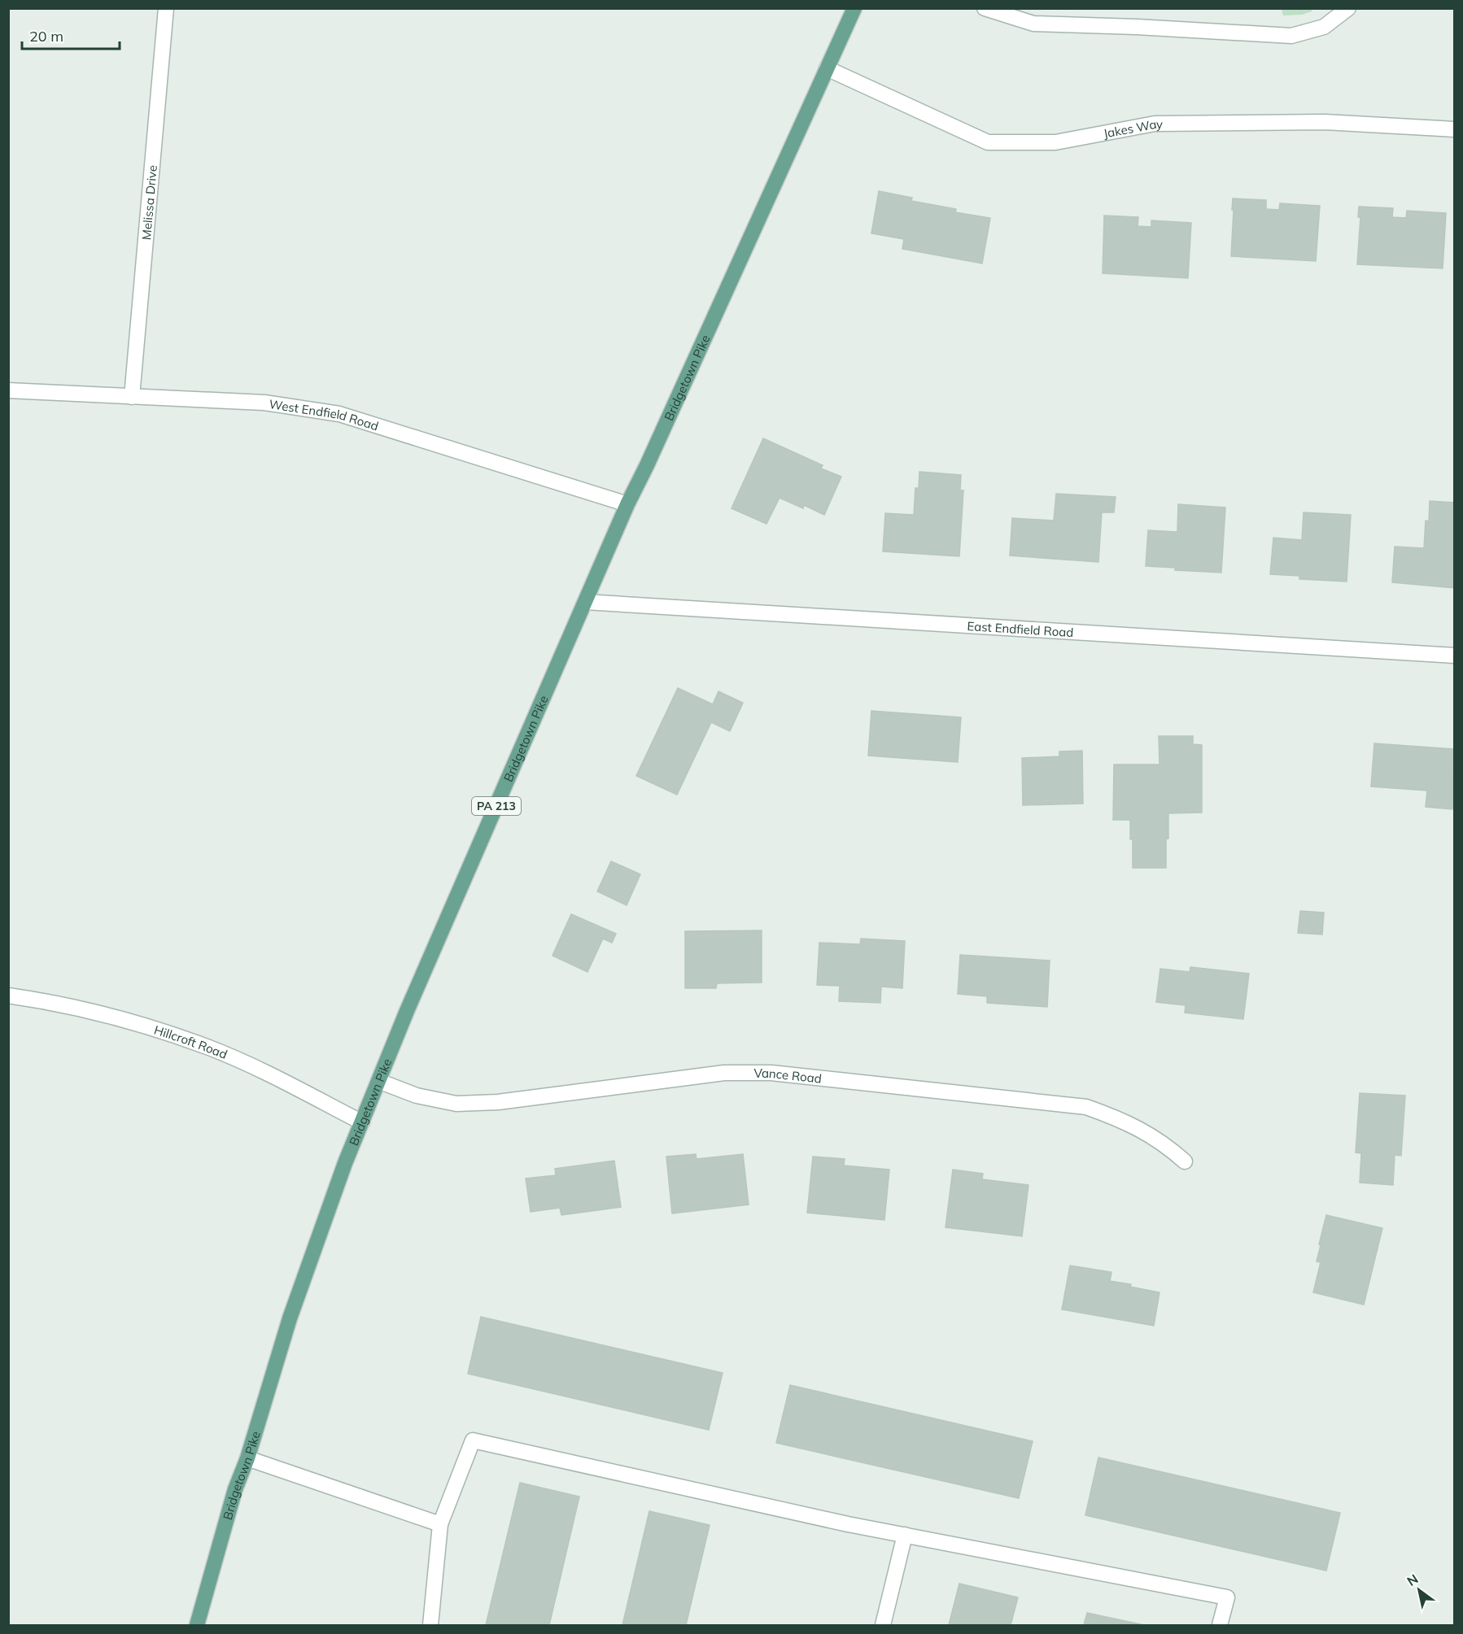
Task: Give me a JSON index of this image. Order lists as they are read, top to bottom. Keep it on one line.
{"streets":{"main road":["Bridgetown Pike","PA 213"],"street":["Jakes Way","Melissa Drive","West Endfield Road","East Endfield Road","Hillcroft Road","Vance Road"]},"crossings":[["Jakes Way","Bridgetown Pike"],["Melissa Drive","West Endfield Road"],["Bridgetown Pike","West Endfield Road"],["Bridgetown Pike","East Endfield Road"],["Bridgetown Pike","Hillcroft Road"],["Bridgetown Pike","Vance Road"]],"scale_bar":"20 m","north":"top left"}
